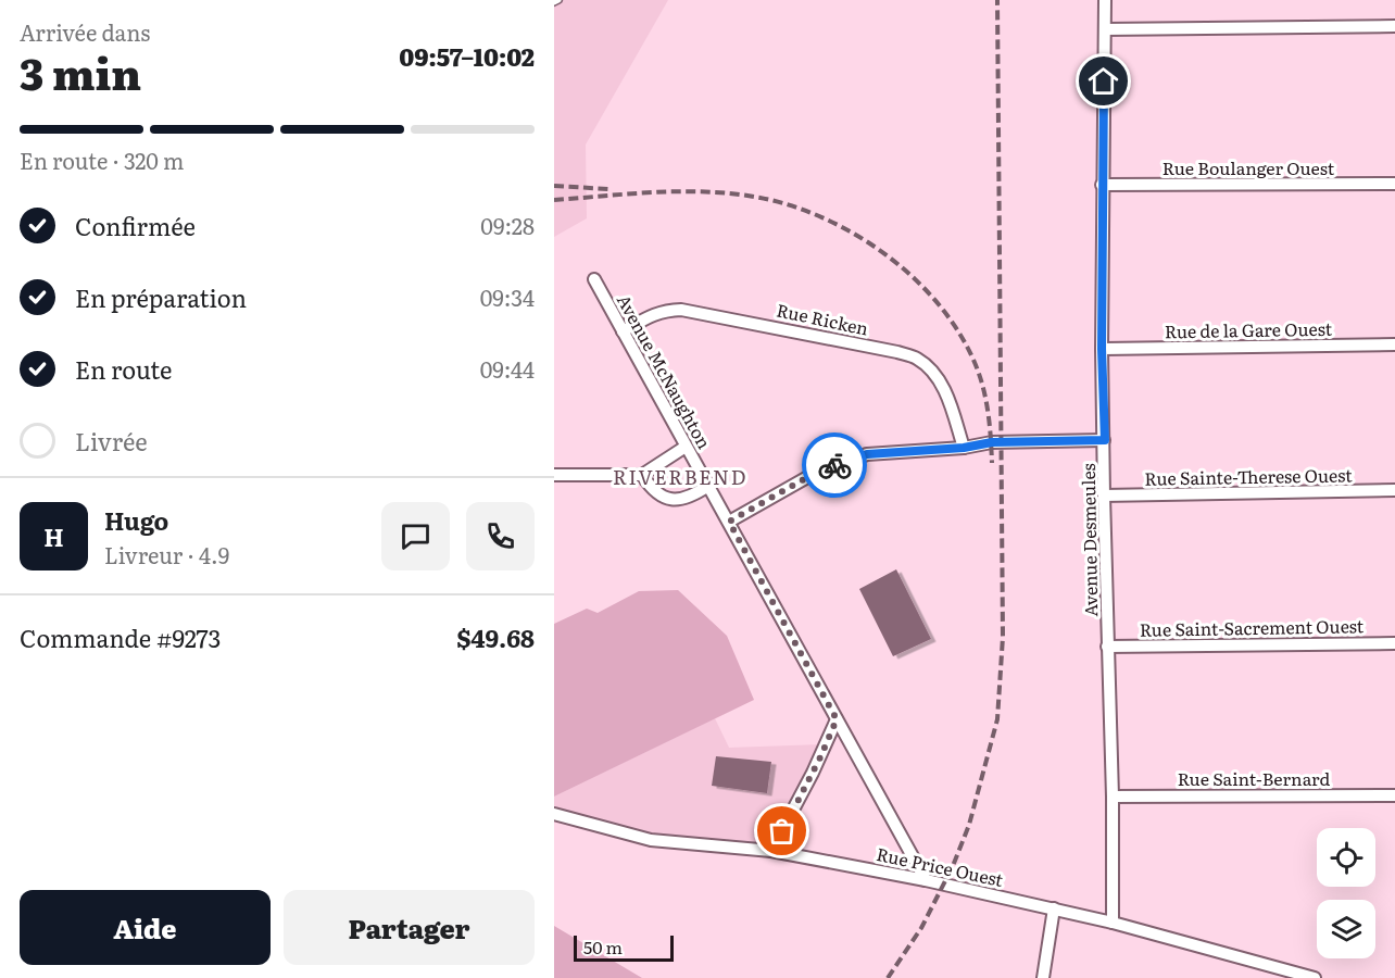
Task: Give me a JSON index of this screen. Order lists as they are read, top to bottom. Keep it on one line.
{"streets":{"street":["Rue Boulanger Ouest","Rue Ricken","Rue de la Gare Ouest","Avenue McNaughton","Rue Sainte-Therese Ouest","Avenue Desmeules","Rue Saint-Sacrement Ouest","Rue Saint-Bernard","Rue Price Ouest"]},"crossings":[["Rue Boulanger Ouest","Avenue Desmeules"],["Rue Ricken","Avenue McNaughton"],["Rue de la Gare Ouest","Avenue Desmeules"],["Avenue McNaughton","Rue Price Ouest"],["Rue Sainte-Therese Ouest","Avenue Desmeules"],["Avenue Desmeules","Rue Saint-Sacrement Ouest"],["Avenue Desmeules","Rue Saint-Bernard"],["Avenue Desmeules","Rue Price Ouest"]],"districts":["RIVERBEND"],"scale_bar":"50 m","page":{"heading":["3 min","Arrivée dans","09:57–10:02"],"panel":["Hugo","Livreur · 4.9","Commande #9273","$49.68"],"bar":"En route · 320 m","list":[["Confirmée","09:28"],["En préparation","09:34"],["En route","09:44"],"Livrée"],"round":"H","buttons":["Aide","Partager"],"scale":"50 m"}}
